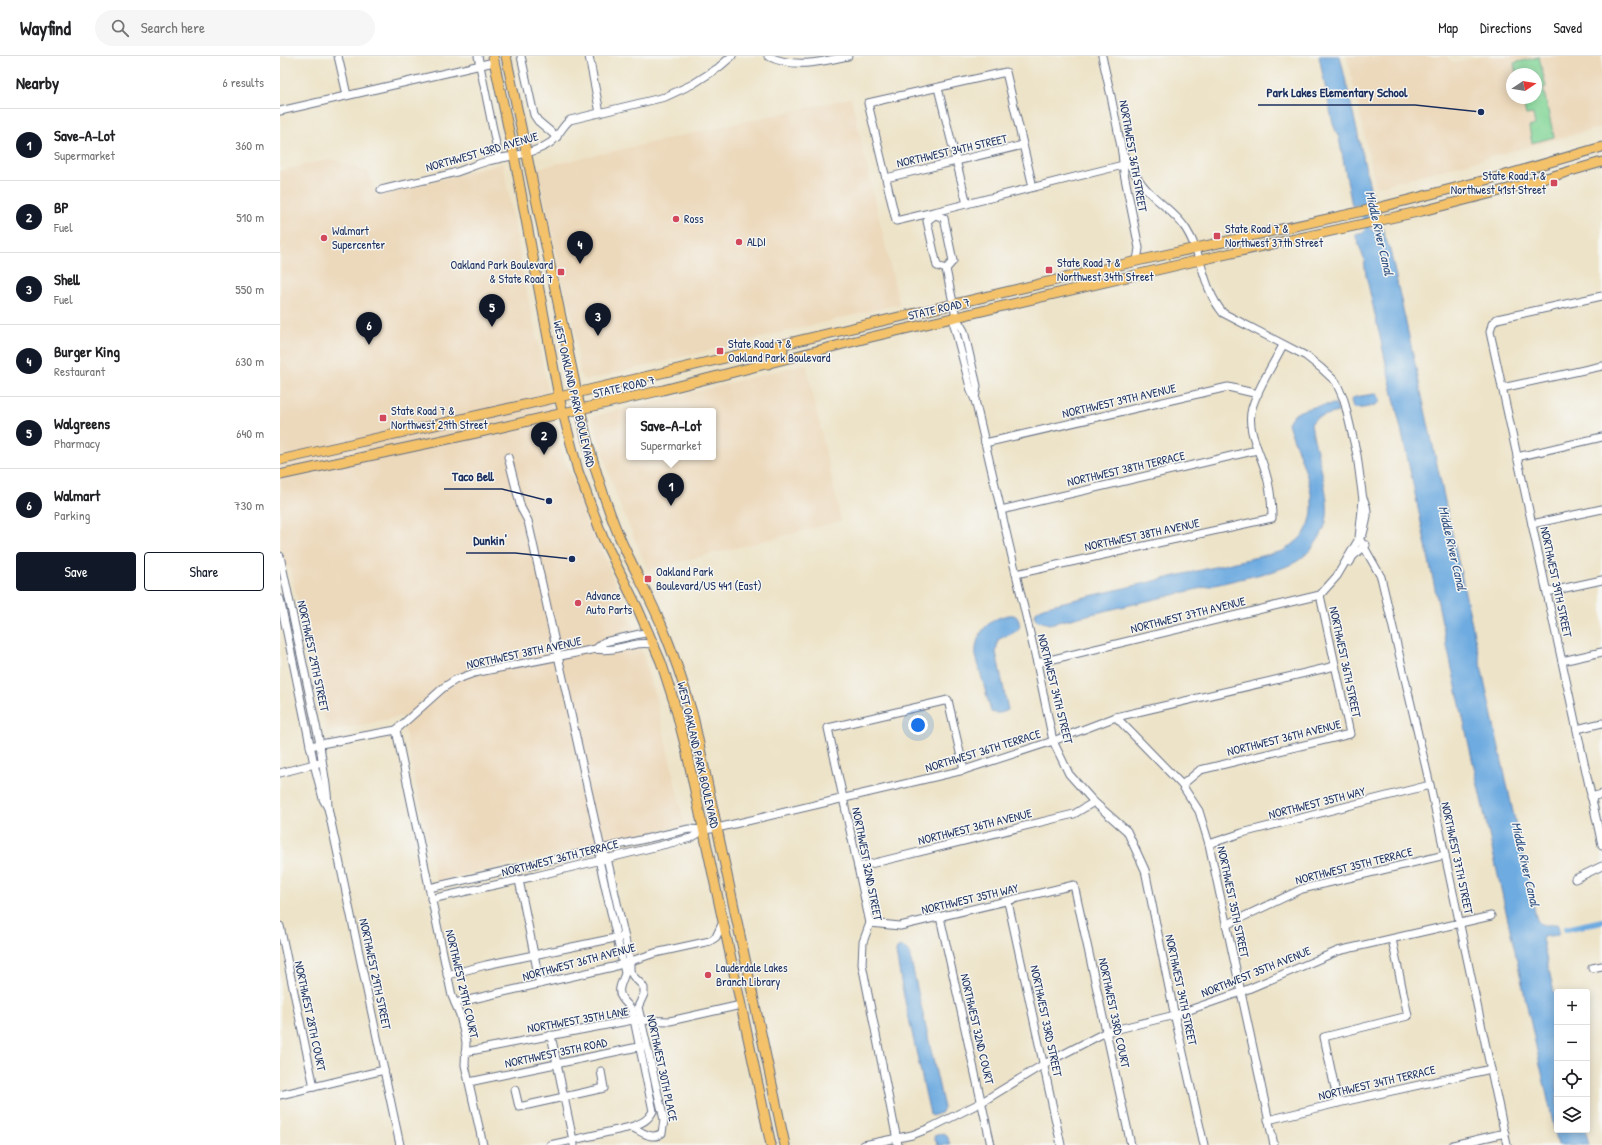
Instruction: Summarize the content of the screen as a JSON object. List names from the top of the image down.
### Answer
{
  "streets": {
    "main road": ["STATE ROAD 7", "WEST OAKLAND PARK BOULEVARD"],
    "street": [
      "NORTHWEST 34TH STREET",
      "NORTHWEST 43RD AVENUE",
      "NORTHWEST 36TH STREET",
      "NORTHWEST 39TH AVENUE",
      "NORTHWEST 38TH TERRACE",
      "NORTHWEST 38TH AVENUE",
      "NORTHWEST 39TH STREET",
      "NORTHWEST 37TH AVENUE",
      "NORTHWEST 29TH STREET",
      "NORTHWEST 36TH AVENUE",
      "NORTHWEST 36TH TERRACE",
      "NORTHWEST 35TH WAY",
      "NORTHWEST 37TH STREET",
      "NORTHWEST 32ND STREET",
      "NORTHWEST 35TH TERRACE",
      "NORTHWEST 35TH STREET",
      "NORTHWEST 35TH AVENUE",
      "NORTHWEST 29TH COURT",
      "NORTHWEST 33RD COURT",
      "NORTHWEST 28TH COURT",
      "NORTHWEST 35TH LANE",
      "NORTHWEST 33RD STREET",
      "NORTHWEST 32ND COURT",
      "NORTHWEST 35TH ROAD",
      "NORTHWEST 30TH PLACE",
      "NORTHWEST 34TH TERRACE"
    ]
  },
  "crossings": [
    ["NORTHWEST 34TH STREET", "NORTHWEST 36TH STREET"],
    ["NORTHWEST 34TH STREET", "STATE ROAD 7"],
    ["NORTHWEST 34TH STREET", "NORTHWEST 39TH AVENUE"],
    ["NORTHWEST 34TH STREET", "NORTHWEST 38TH TERRACE"],
    ["NORTHWEST 34TH STREET", "NORTHWEST 38TH AVENUE"],
    ["NORTHWEST 34TH STREET", "NORTHWEST 37TH AVENUE"],
    ["NORTHWEST 34TH STREET", "NORTHWEST 36TH AVENUE"],
    ["NORTHWEST 34TH STREET", "NORTHWEST 36TH TERRACE"],
    ["NORTHWEST 34TH STREET", "NORTHWEST 35TH AVENUE"],
    ["NORTHWEST 43RD AVENUE", "WEST OAKLAND PARK BOULEVARD"],
    ["NORTHWEST 36TH STREET", "STATE ROAD 7"],
    ["NORTHWEST 36TH STREET", "NORTHWEST 37TH AVENUE"],
    ["NORTHWEST 36TH STREET", "NORTHWEST 36TH AVENUE"],
    ["NORTHWEST 36TH STREET", "NORTHWEST 36TH TERRACE"],
    ["STATE ROAD 7", "WEST OAKLAND PARK BOULEVARD"],
    ["WEST OAKLAND PARK BOULEVARD", "NORTHWEST 38TH AVENUE"],
    ["WEST OAKLAND PARK BOULEVARD", "NORTHWEST 36TH AVENUE"],
    ["WEST OAKLAND PARK BOULEVARD", "NORTHWEST 36TH TERRACE"],
    ["WEST OAKLAND PARK BOULEVARD", "NORTHWEST 35TH LANE"],
    ["NORTHWEST 38TH TERRACE", "NORTHWEST 38TH AVENUE"],
    ["NORTHWEST 36TH AVENUE", "NORTHWEST 32ND STREET"],
    ["NORTHWEST 36TH AVENUE", "NORTHWEST 35TH STREET"],
    ["NORTHWEST 36TH AVENUE", "NORTHWEST 29TH COURT"],
    ["NORTHWEST 36TH AVENUE", "NORTHWEST 30TH PLACE"],
    ["NORTHWEST 36TH TERRACE", "NORTHWEST 32ND STREET"],
    ["NORTHWEST 36TH TERRACE", "NORTHWEST 35TH STREET"],
    ["NORTHWEST 36TH TERRACE", "NORTHWEST 29TH COURT"],
    ["NORTHWEST 36TH TERRACE", "NORTHWEST 30TH PLACE"],
    ["NORTHWEST 35TH WAY", "NORTHWEST 37TH STREET"],
    ["NORTHWEST 35TH WAY", "NORTHWEST 32ND STREET"],
    ["NORTHWEST 35TH WAY", "NORTHWEST 35TH STREET"],
    ["NORTHWEST 35TH WAY", "NORTHWEST 33RD COURT"],
    ["NORTHWEST 35TH WAY", "NORTHWEST 33RD STREET"],
    ["NORTHWEST 35TH WAY", "NORTHWEST 32ND COURT"],
    ["NORTHWEST 37TH STREET", "NORTHWEST 35TH TERRACE"],
    ["NORTHWEST 37TH STREET", "NORTHWEST 35TH AVENUE"],
    ["NORTHWEST 37TH STREET", "NORTHWEST 34TH TERRACE"],
    ["NORTHWEST 32ND STREET", "NORTHWEST 35TH AVENUE"],
    ["NORTHWEST 35TH TERRACE", "NORTHWEST 35TH STREET"],
    ["NORTHWEST 35TH STREET", "NORTHWEST 35TH AVENUE"],
    ["NORTHWEST 35TH STREET", "NORTHWEST 34TH TERRACE"],
    ["NORTHWEST 35TH AVENUE", "NORTHWEST 33RD COURT"],
    ["NORTHWEST 35TH AVENUE", "NORTHWEST 33RD STREET"],
    ["NORTHWEST 35TH AVENUE", "NORTHWEST 32ND COURT"],
    ["NORTHWEST 29TH COURT", "NORTHWEST 35TH LANE"],
    ["NORTHWEST 29TH COURT", "NORTHWEST 35TH ROAD"],
    ["NORTHWEST 35TH LANE", "NORTHWEST 30TH PLACE"],
    ["NORTHWEST 35TH ROAD", "NORTHWEST 30TH PLACE"]
  ],
  "water": ["Middle River Canal"],
  "places": {
    "other": [
      "Park Lakes Elementary School",
      "Ross",
      "Walmart Supercenter",
      "ALDI",
      "Taco Bell",
      "Dunkin'",
      "Advance Auto Parts",
      "Lauderdale Lakes Branch Library"
    ],
    "transit": [
      "State Road 7 & Northwest 41st Street",
      "State Road 7 & Northwest 37th Street",
      "State Road 7 & Northwest 34th Street",
      "Oakland Park Boulevard & State Road 7",
      "State Road 7 & Oakland Park Boulevard",
      "State Road 7 & Northwest 29th Street",
      "Oakland Park Boulevard/US 441 (East)"
    ]
  },
  "north": "right",
  "page": {
    "header": "Wayfind",
    "search": "Search here",
    "nav": ["Map", "Directions", "Saved"],
    "heading": ["Nearby", "6 results"],
    "list": [
      {
        "mark": "1",
        "name": "Save-A-Lot",
        "note": "Supermarket",
        "value": "360 m"
      },
      {
        "mark": "2",
        "name": "BP",
        "note": "Fuel",
        "value": "510 m"
      },
      {
        "mark": "3",
        "name": "Shell",
        "note": "Fuel",
        "value": "550 m"
      },
      {
        "mark": "4",
        "name": "Burger King",
        "note": "Restaurant",
        "value": "630 m"
      },
      {
        "mark": "5",
        "name": "Walgreens",
        "note": "Pharmacy",
        "value": "640 m"
      },
      {
        "mark": "6",
        "name": "Walmart",
        "note": "Parking",
        "value": "730 m"
      }
    ],
    "pins": [
      "4",
      "5",
      "3",
      "6",
      "2",
      "1"
    ],
    "popup": ["Save-A-Lot", "Supermarket"],
    "buttons": ["Save", "Share"],
    "map_buttons": ["+", "−"]
  }
}
